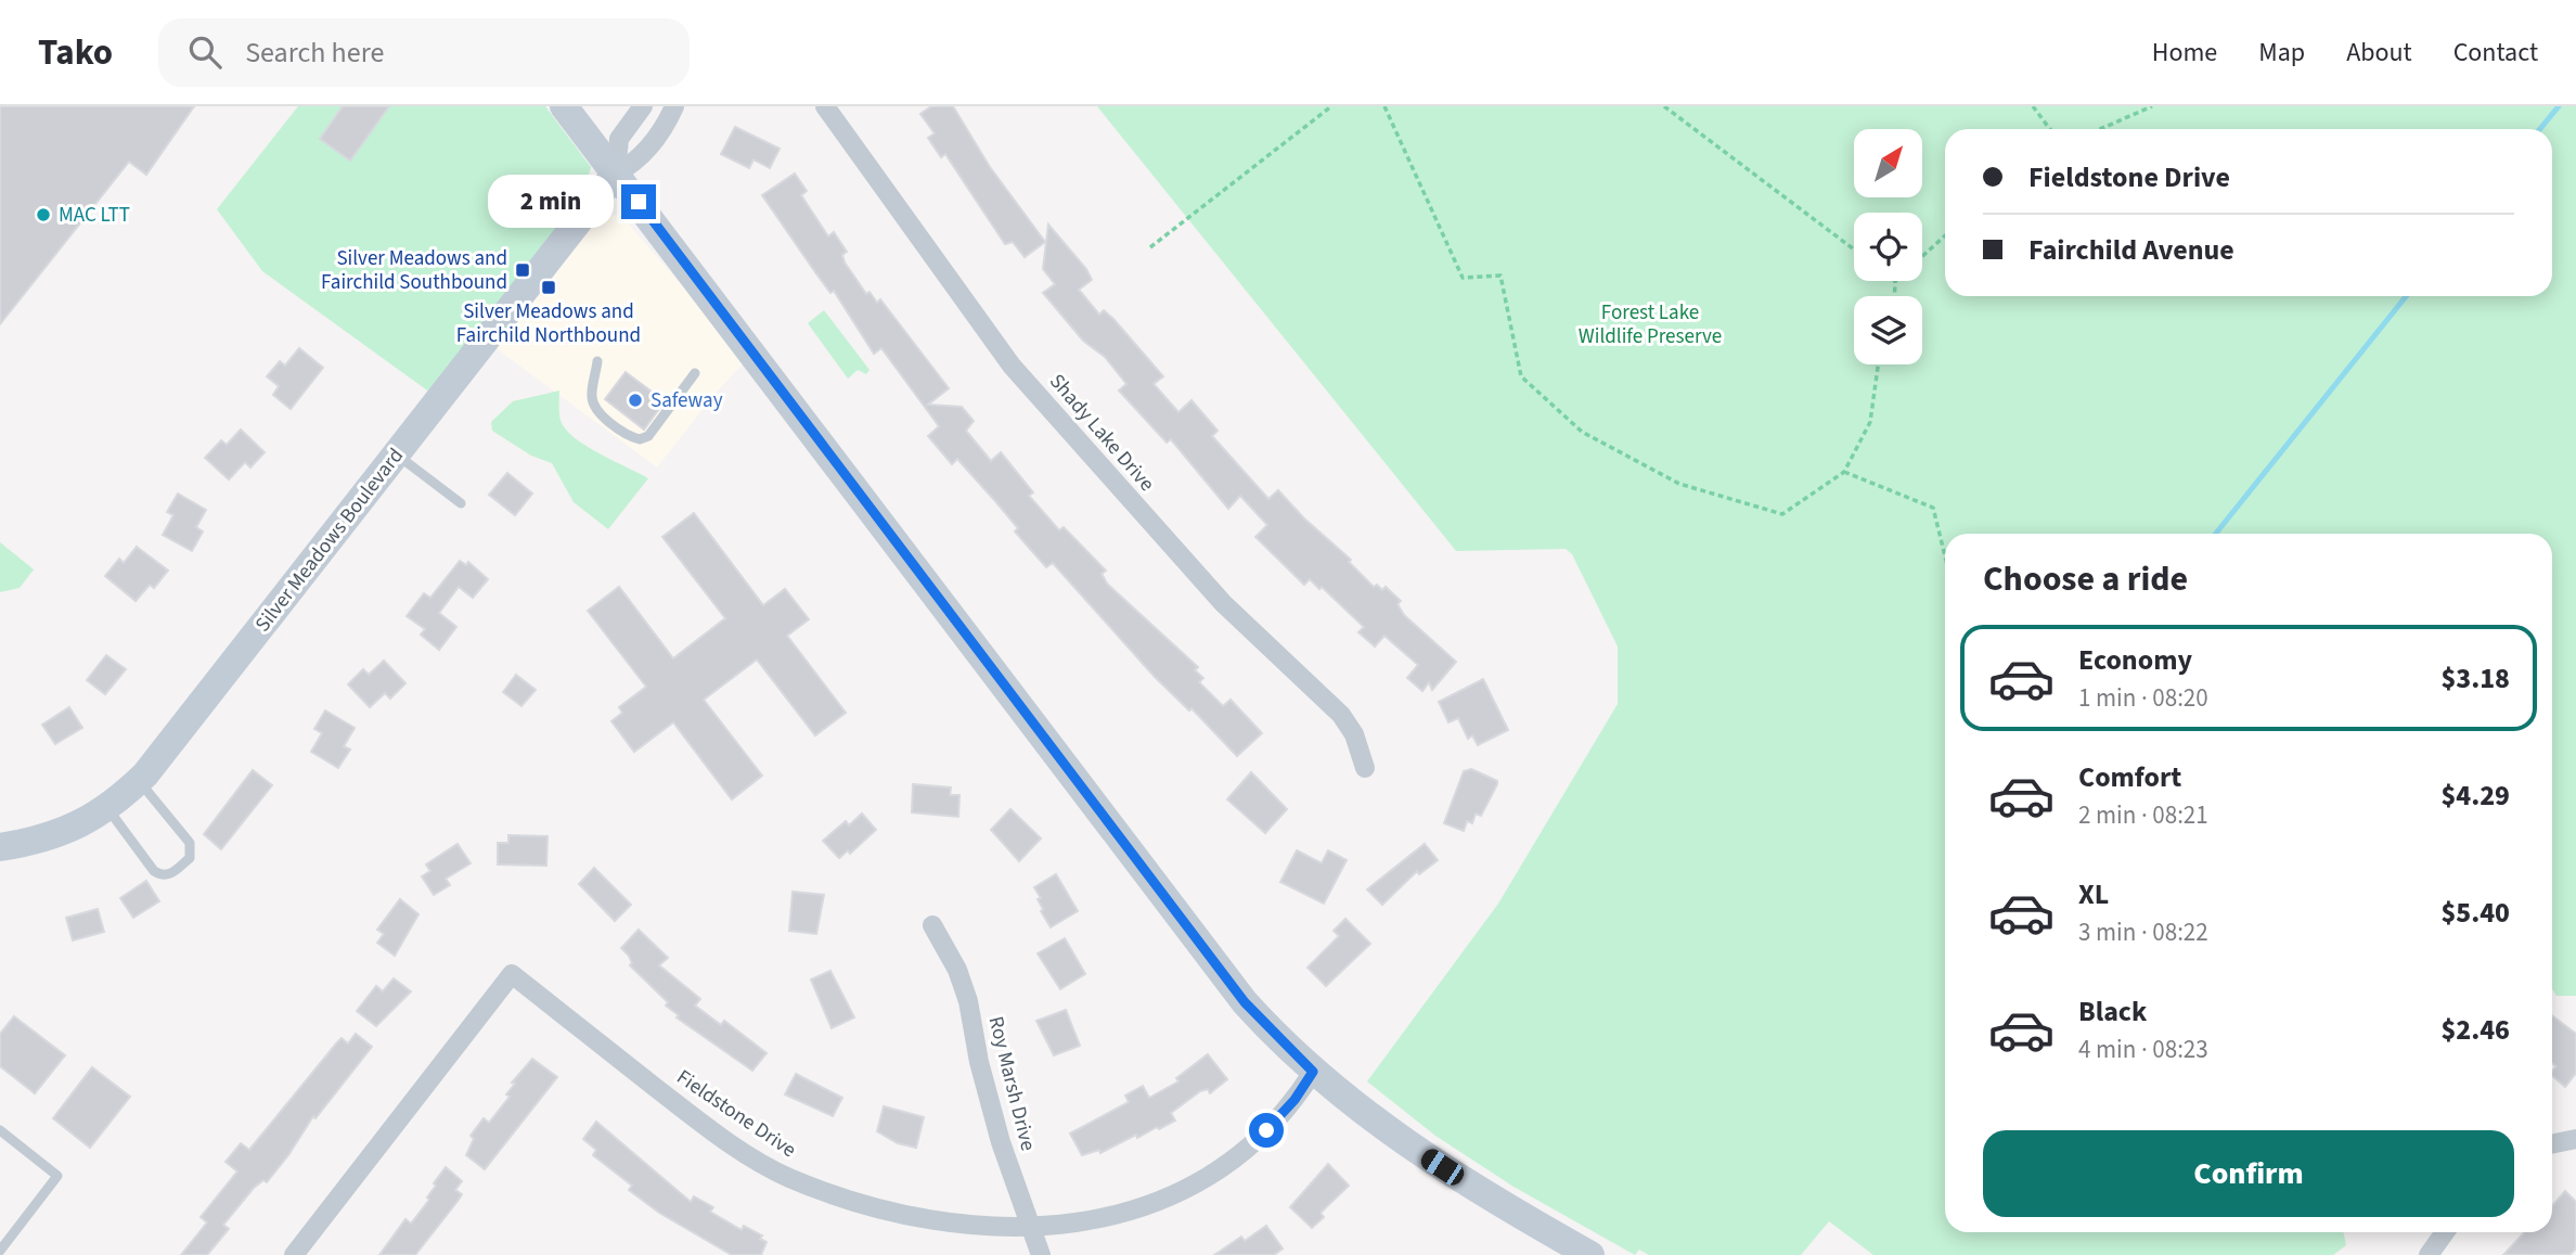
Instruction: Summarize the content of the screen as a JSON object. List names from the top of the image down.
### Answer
{
  "streets": {
    "main road": ["Silver Meadows Boulevard"],
    "street": ["Shady Lake Drive", "Roy Marsh Drive", "Fieldstone Drive"]
  },
  "crossings": [
    ["Roy Marsh Drive", "Fieldstone Drive"]
  ],
  "parks": ["Forest Lake Wildlife Preserve"],
  "places": {
    "other": ["MAC LTT", "Safeway"],
    "transit": ["Silver Meadows and Fairchild Southbound", "Silver Meadows and Fairchild Northbound"]
  },
  "north": "top right",
  "page": {
    "header": "Tako",
    "search": "Search here",
    "nav": [
      "Home",
      "Map",
      "About",
      "Contact"
    ],
    "banner": ["Fieldstone Drive", "Fairchild Avenue"],
    "bubble": "2 min",
    "heading": "Choose a ride",
    "list": [
      {
        "name": "Economy",
        "note": "1 min · 08:20",
        "value": "$3.18"
      },
      {
        "name": "Comfort",
        "note": "2 min · 08:21",
        "value": "$4.29"
      },
      {
        "name": "XL",
        "note": "3 min · 08:22",
        "value": "$5.40"
      },
      {
        "name": "Black",
        "note": "4 min · 08:23",
        "value": "$2.46"
      }
    ],
    "buttons": "Confirm"
  }
}
